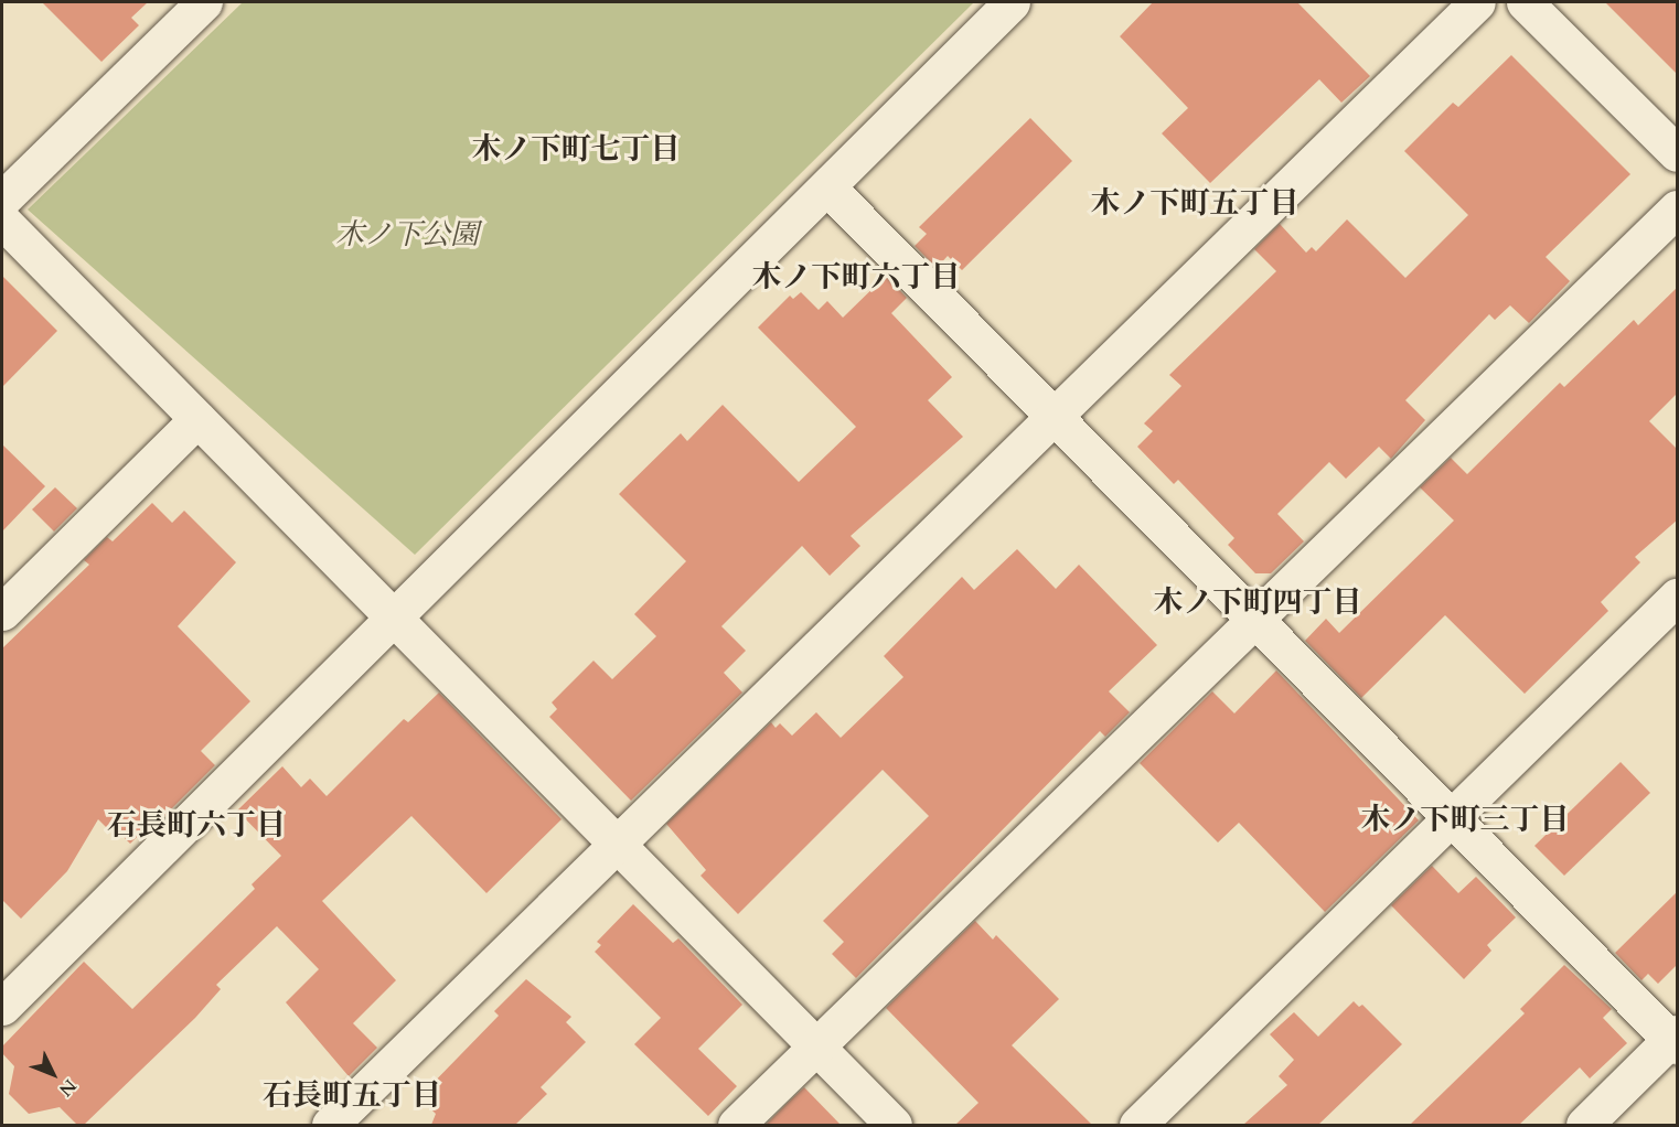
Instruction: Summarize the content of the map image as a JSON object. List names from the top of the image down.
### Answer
{
  "districts": [
    "木ノ下町七丁目",
    "木ノ下町五丁目",
    "木ノ下町六丁目",
    "木ノ下町四丁目",
    "木ノ下町三丁目",
    "石長町六丁目",
    "石長町五丁目"
  ],
  "parks": ["木ノ下公園"],
  "north": "bottom right"
}
